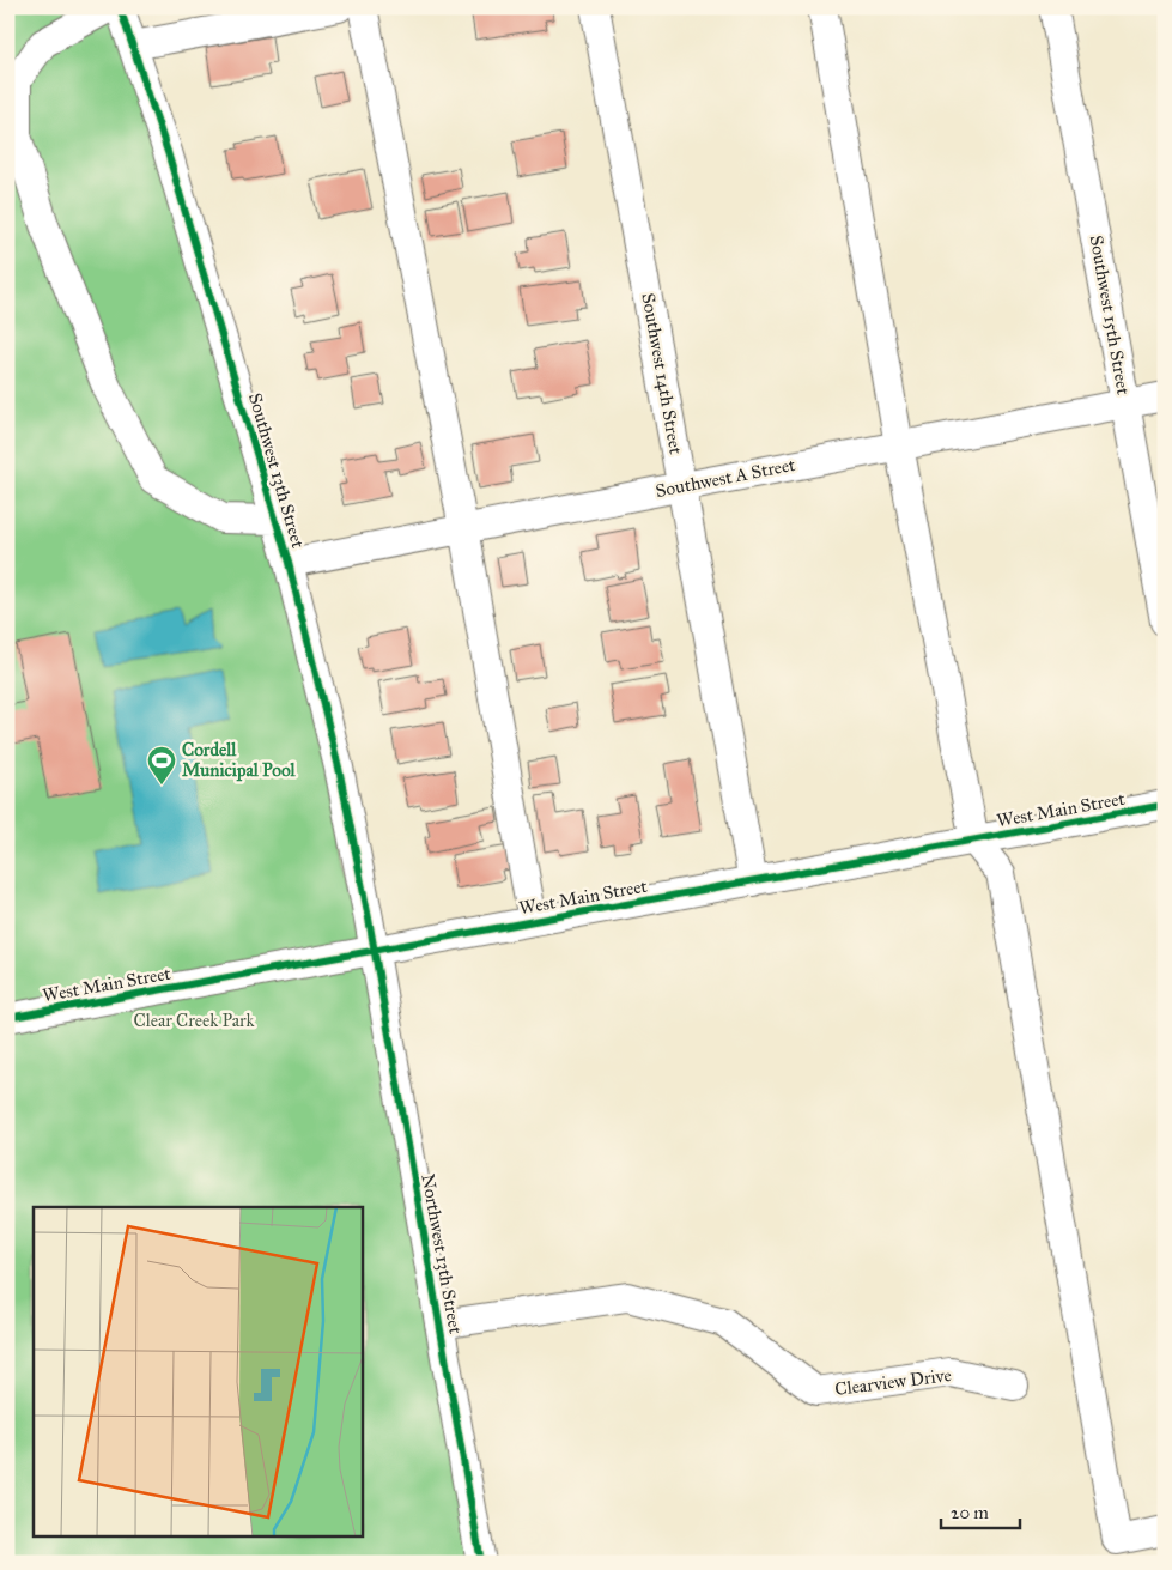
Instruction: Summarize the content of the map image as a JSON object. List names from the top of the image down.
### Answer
{
  "streets": {
    "street": [
      "Southwest 15th Street",
      "Southwest 14th Street",
      "Southwest 13th Street",
      "Southwest A Street",
      "West Main Street",
      "Northwest 13th Street",
      "Clearview Drive"
    ]
  },
  "crossings": [
    ["Southwest 15th Street", "Southwest A Street"],
    ["Southwest 14th Street", "Southwest A Street"],
    ["Southwest 14th Street", "West Main Street"],
    ["Southwest 13th Street", "Southwest A Street"],
    ["Southwest 13th Street", "West Main Street"],
    ["Southwest 13th Street", "Northwest 13th Street"],
    ["West Main Street", "Northwest 13th Street"],
    ["Northwest 13th Street", "Clearview Drive"]
  ],
  "parks": ["Clear Creek Park"],
  "places": {
    "sports": ["Cordell Municipal Pool"]
  },
  "scale_bar": "20 m"
}
